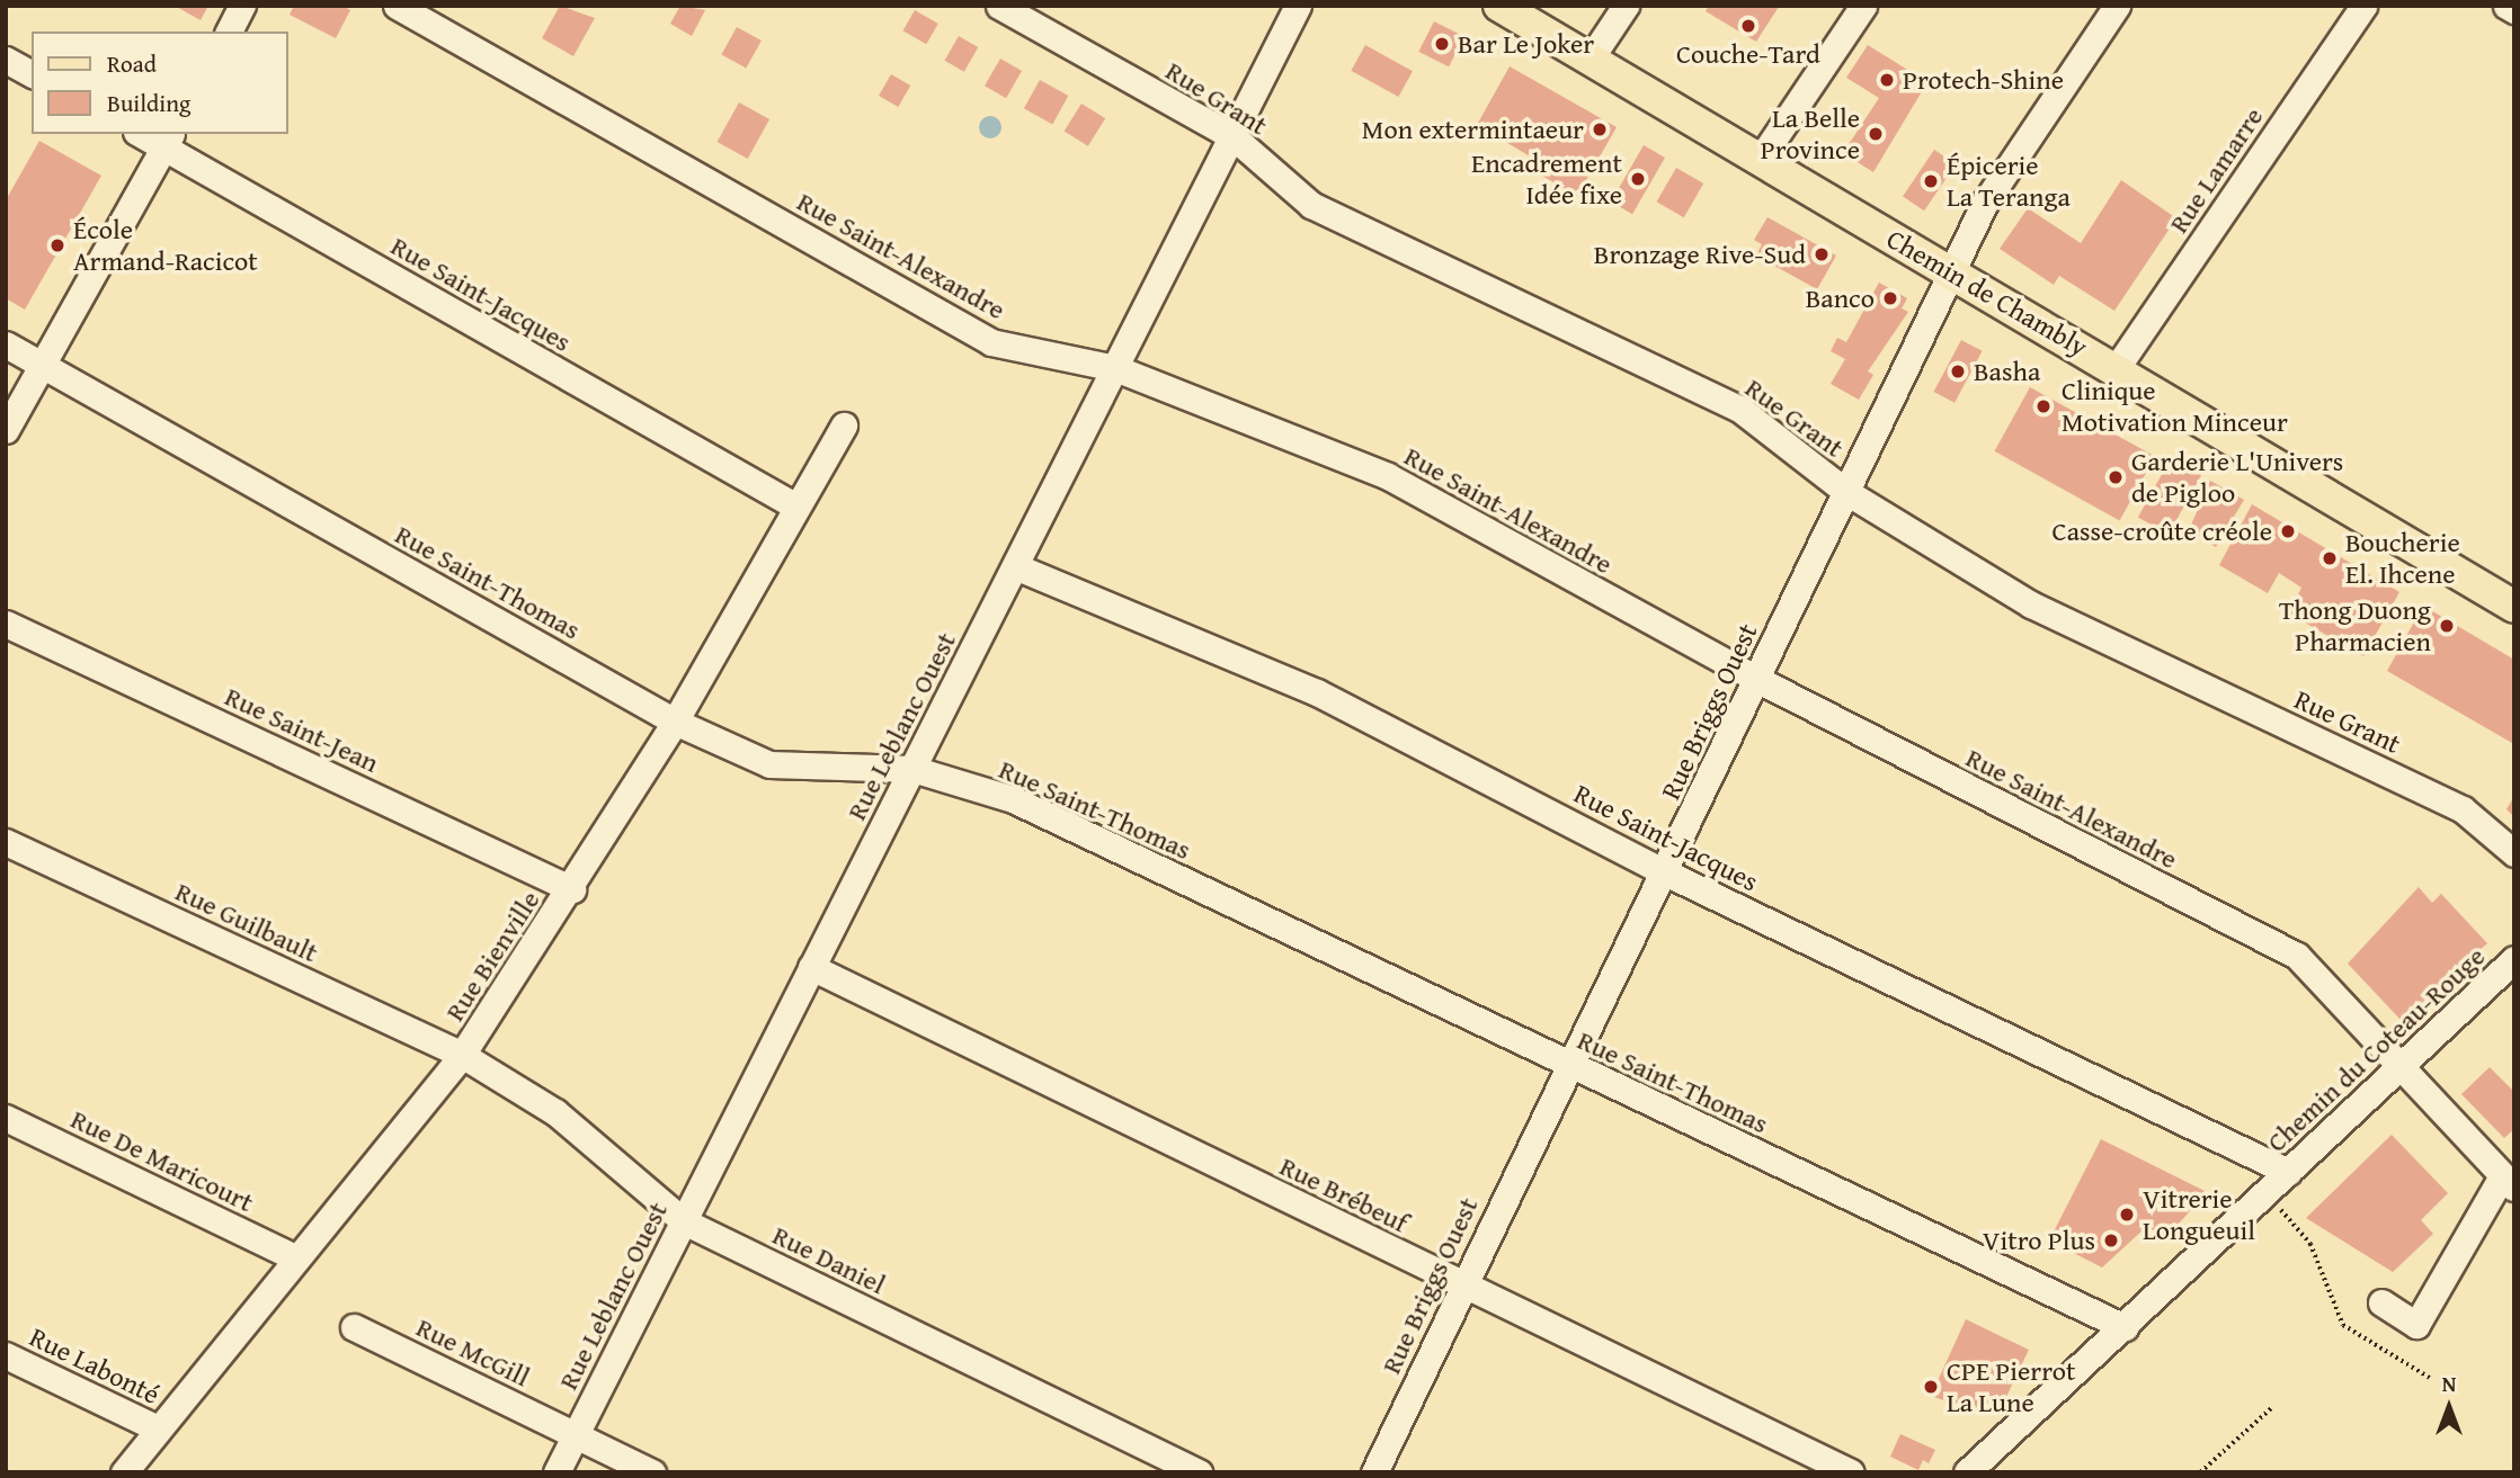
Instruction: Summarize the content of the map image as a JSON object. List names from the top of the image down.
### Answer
{
  "streets": {
    "main road": ["Chemin de Chambly"],
    "street": [
      "Rue Grant",
      "Rue Lamarre",
      "Rue Saint-Alexandre",
      "Rue Saint-Jacques",
      "Rue Saint-Thomas",
      "Rue Briggs Ouest",
      "Rue Leblanc Ouest",
      "Rue Saint-Jean",
      "Rue Guilbault",
      "Rue Bienville",
      "Chemin du Coteau-Rouge",
      "Rue De Maricourt",
      "Rue Brébeuf",
      "Rue Daniel",
      "Rue McGill",
      "Rue Labonté"
    ]
  },
  "crossings": [
    ["Rue Grant", "Rue Briggs Ouest"],
    ["Rue Grant", "Rue Leblanc Ouest"],
    ["Rue Lamarre", "Chemin de Chambly"],
    ["Rue Saint-Alexandre", "Rue Briggs Ouest"],
    ["Rue Saint-Alexandre", "Rue Leblanc Ouest"],
    ["Rue Saint-Alexandre", "Chemin du Coteau-Rouge"],
    ["Chemin de Chambly", "Rue Briggs Ouest"],
    ["Rue Saint-Jacques", "Rue Briggs Ouest"],
    ["Rue Saint-Jacques", "Rue Leblanc Ouest"],
    ["Rue Saint-Jacques", "Rue Bienville"],
    ["Rue Saint-Jacques", "Chemin du Coteau-Rouge"],
    ["Rue Saint-Thomas", "Rue Briggs Ouest"],
    ["Rue Saint-Thomas", "Rue Leblanc Ouest"],
    ["Rue Saint-Thomas", "Rue Bienville"],
    ["Rue Saint-Thomas", "Chemin du Coteau-Rouge"],
    ["Rue Briggs Ouest", "Rue Brébeuf"],
    ["Rue Leblanc Ouest", "Rue Brébeuf"],
    ["Rue Leblanc Ouest", "Rue Daniel"],
    ["Rue Leblanc Ouest", "Rue McGill"],
    ["Rue Saint-Jean", "Rue Bienville"],
    ["Rue Guilbault", "Rue Bienville"],
    ["Rue Guilbault", "Rue Daniel"],
    ["Rue Bienville", "Rue De Maricourt"],
    ["Rue Bienville", "Rue Daniel"],
    ["Rue Bienville", "Rue Labonté"]
  ],
  "places": [
    "Couche-Tard",
    "Bar Le Joker",
    "Protech-Shine",
    "Mon extermintaeur",
    "La Belle Province",
    "Encadrement Idée fixe",
    "Épicerie La Teranga",
    "École Armand-Racicot",
    "Bronzage Rive-Sud",
    "Banco",
    "Basha",
    "Clinique Motivation Minceur",
    "Garderie L'Univers de Pigloo",
    "Casse-croûte créole",
    "Boucherie El. Ihcene",
    "Thong Duong Pharmacien",
    "Vitrerie Longueuil",
    "Vitro Plus",
    "CPE Pierrot La Lune"
  ],
  "legend": ["Road", "Building"],
  "north": "top"
}
